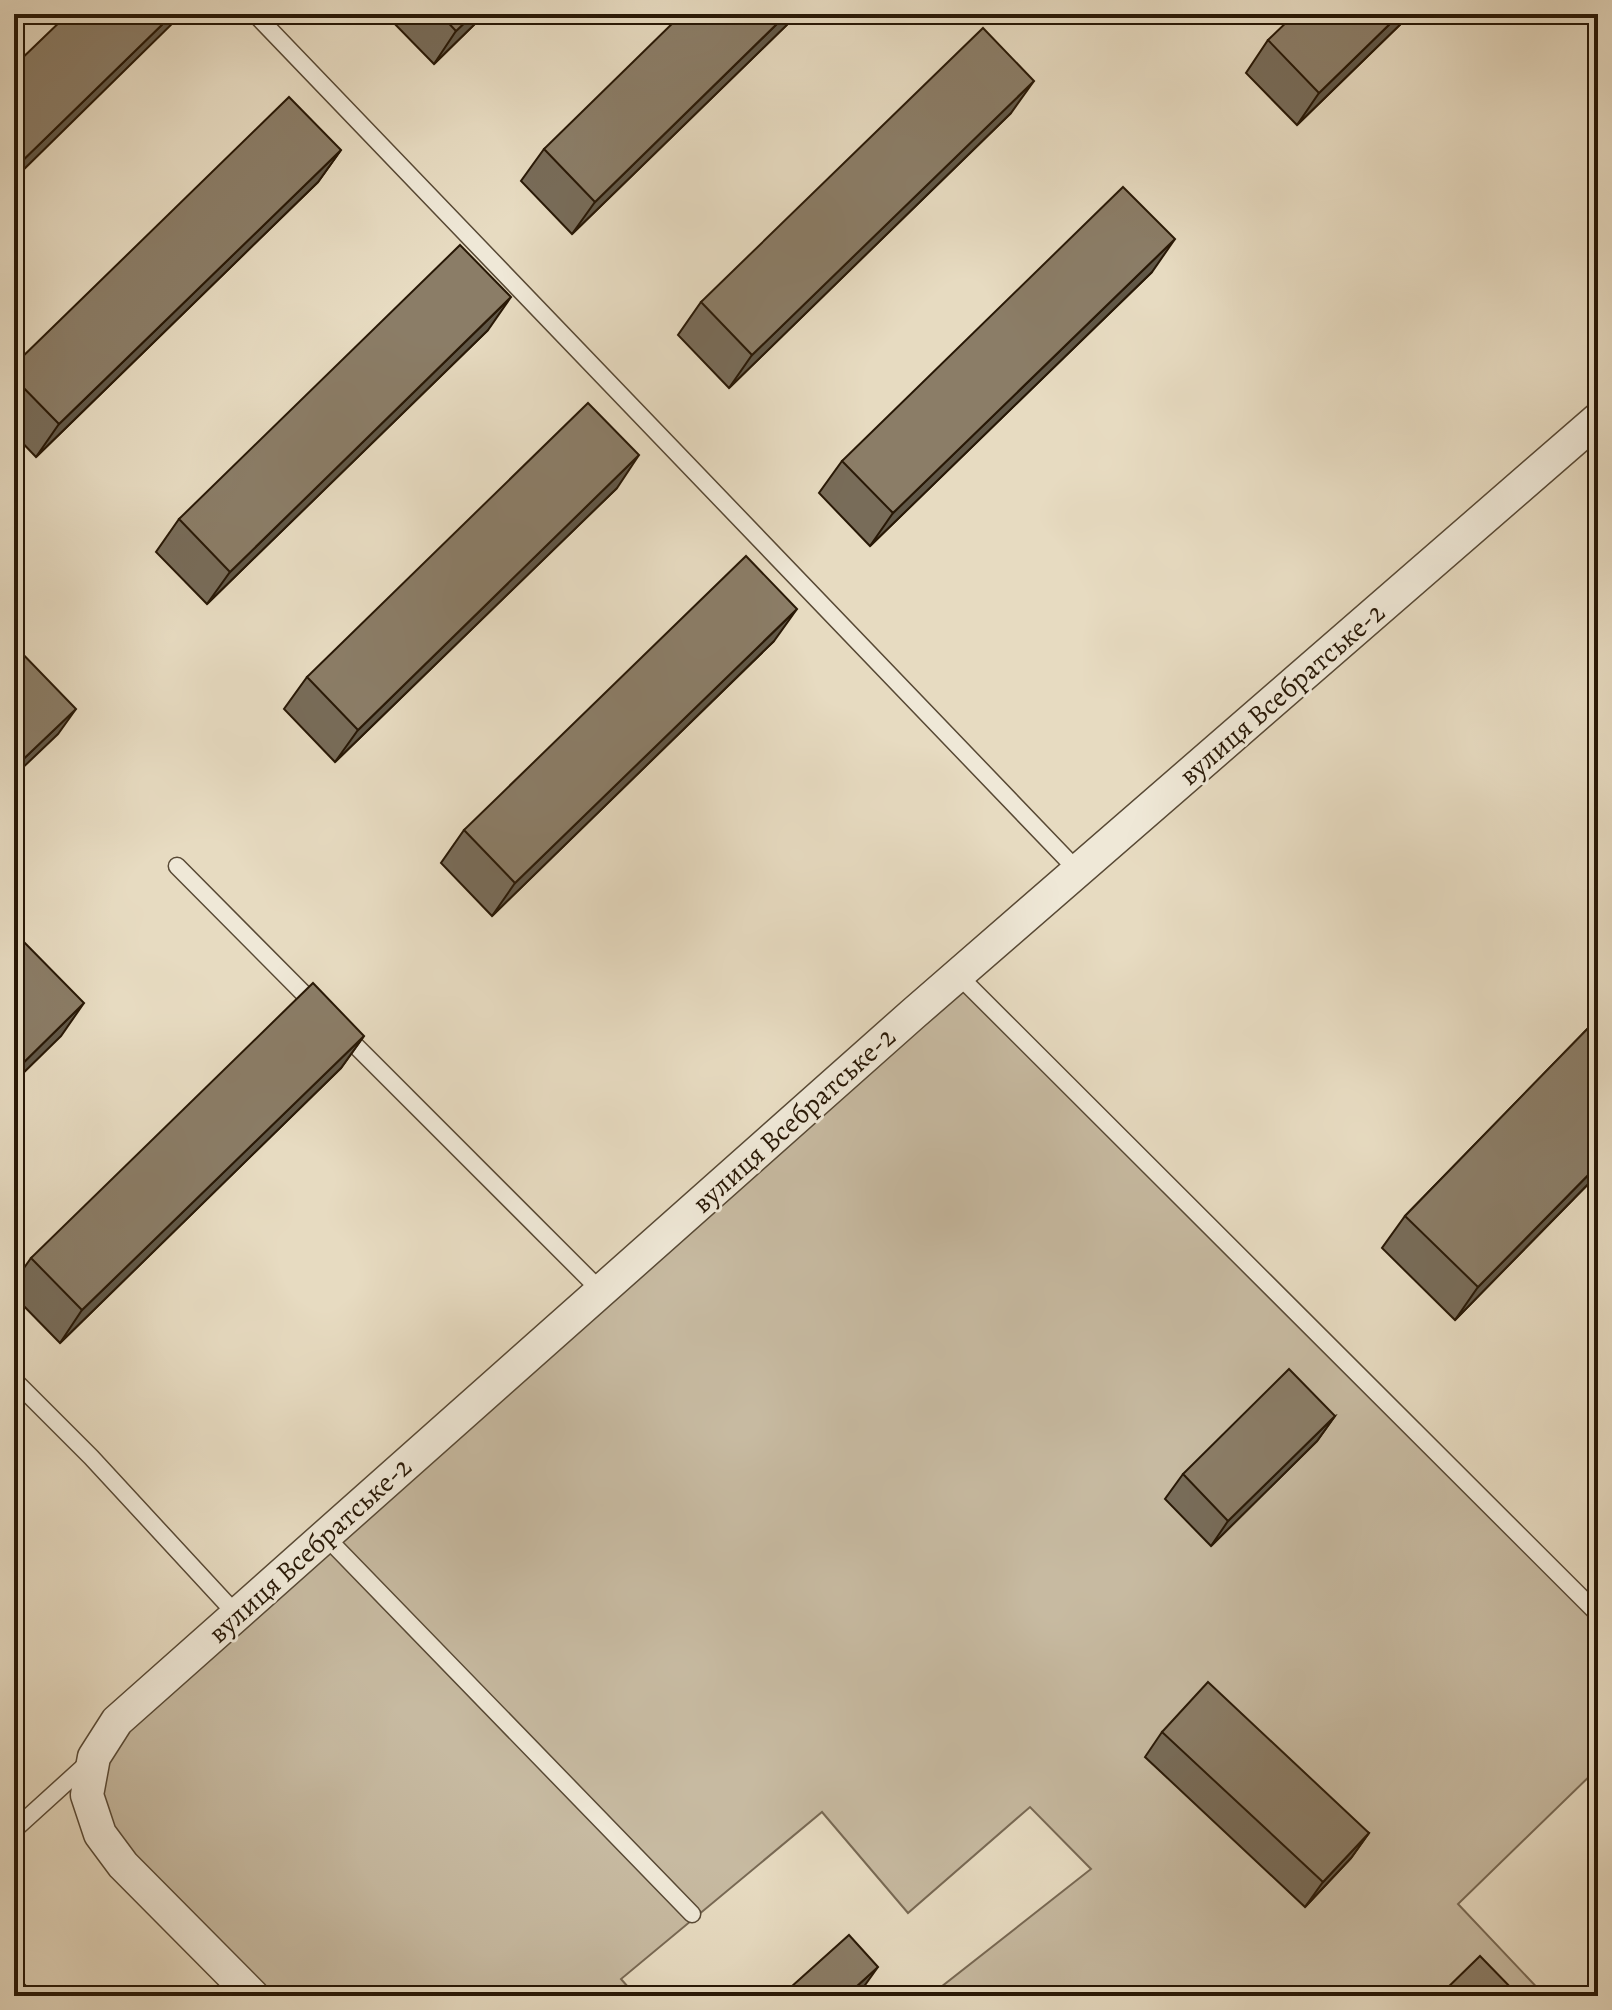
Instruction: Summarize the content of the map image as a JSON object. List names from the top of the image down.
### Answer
{
  "streets": {
    "street": ["вулиця Всебратське-2"]
  }
}
